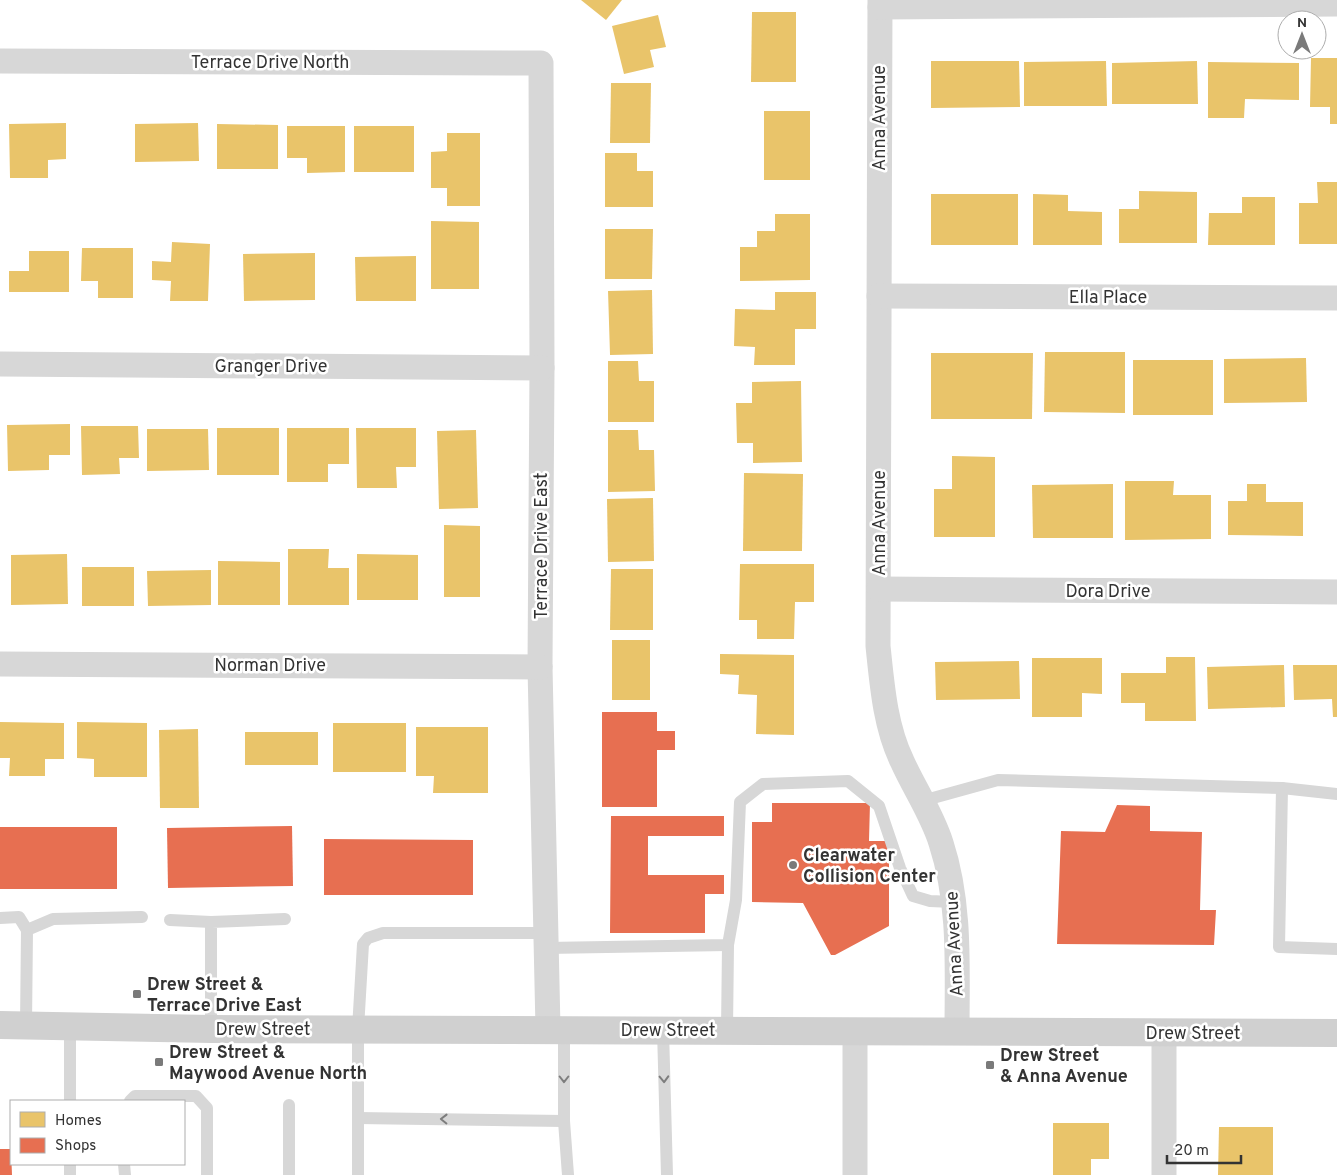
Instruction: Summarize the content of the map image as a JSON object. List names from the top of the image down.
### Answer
{
  "streets": {
    "main road": ["Drew Street"],
    "street": [
      "Terrace Drive North",
      "Anna Avenue",
      "Ella Place",
      "Granger Drive",
      "Terrace Drive East",
      "Dora Drive",
      "Norman Drive"
    ]
  },
  "crossings": [
    ["Terrace Drive North", "Terrace Drive East"],
    ["Anna Avenue", "Ella Place"],
    ["Anna Avenue", "Dora Drive"],
    ["Anna Avenue", "Drew Street"],
    ["Granger Drive", "Terrace Drive East"],
    ["Terrace Drive East", "Norman Drive"],
    ["Terrace Drive East", "Drew Street"]
  ],
  "places": {
    "other": ["Clearwater Collision Center"],
    "transit": ["Drew Street & Terrace Drive East", "Drew Street & Maywood Avenue North", "Drew Street & Anna Avenue"]
  },
  "legend": ["Homes", "Shops"],
  "scale_bar": "20 m",
  "north": "top"
}
